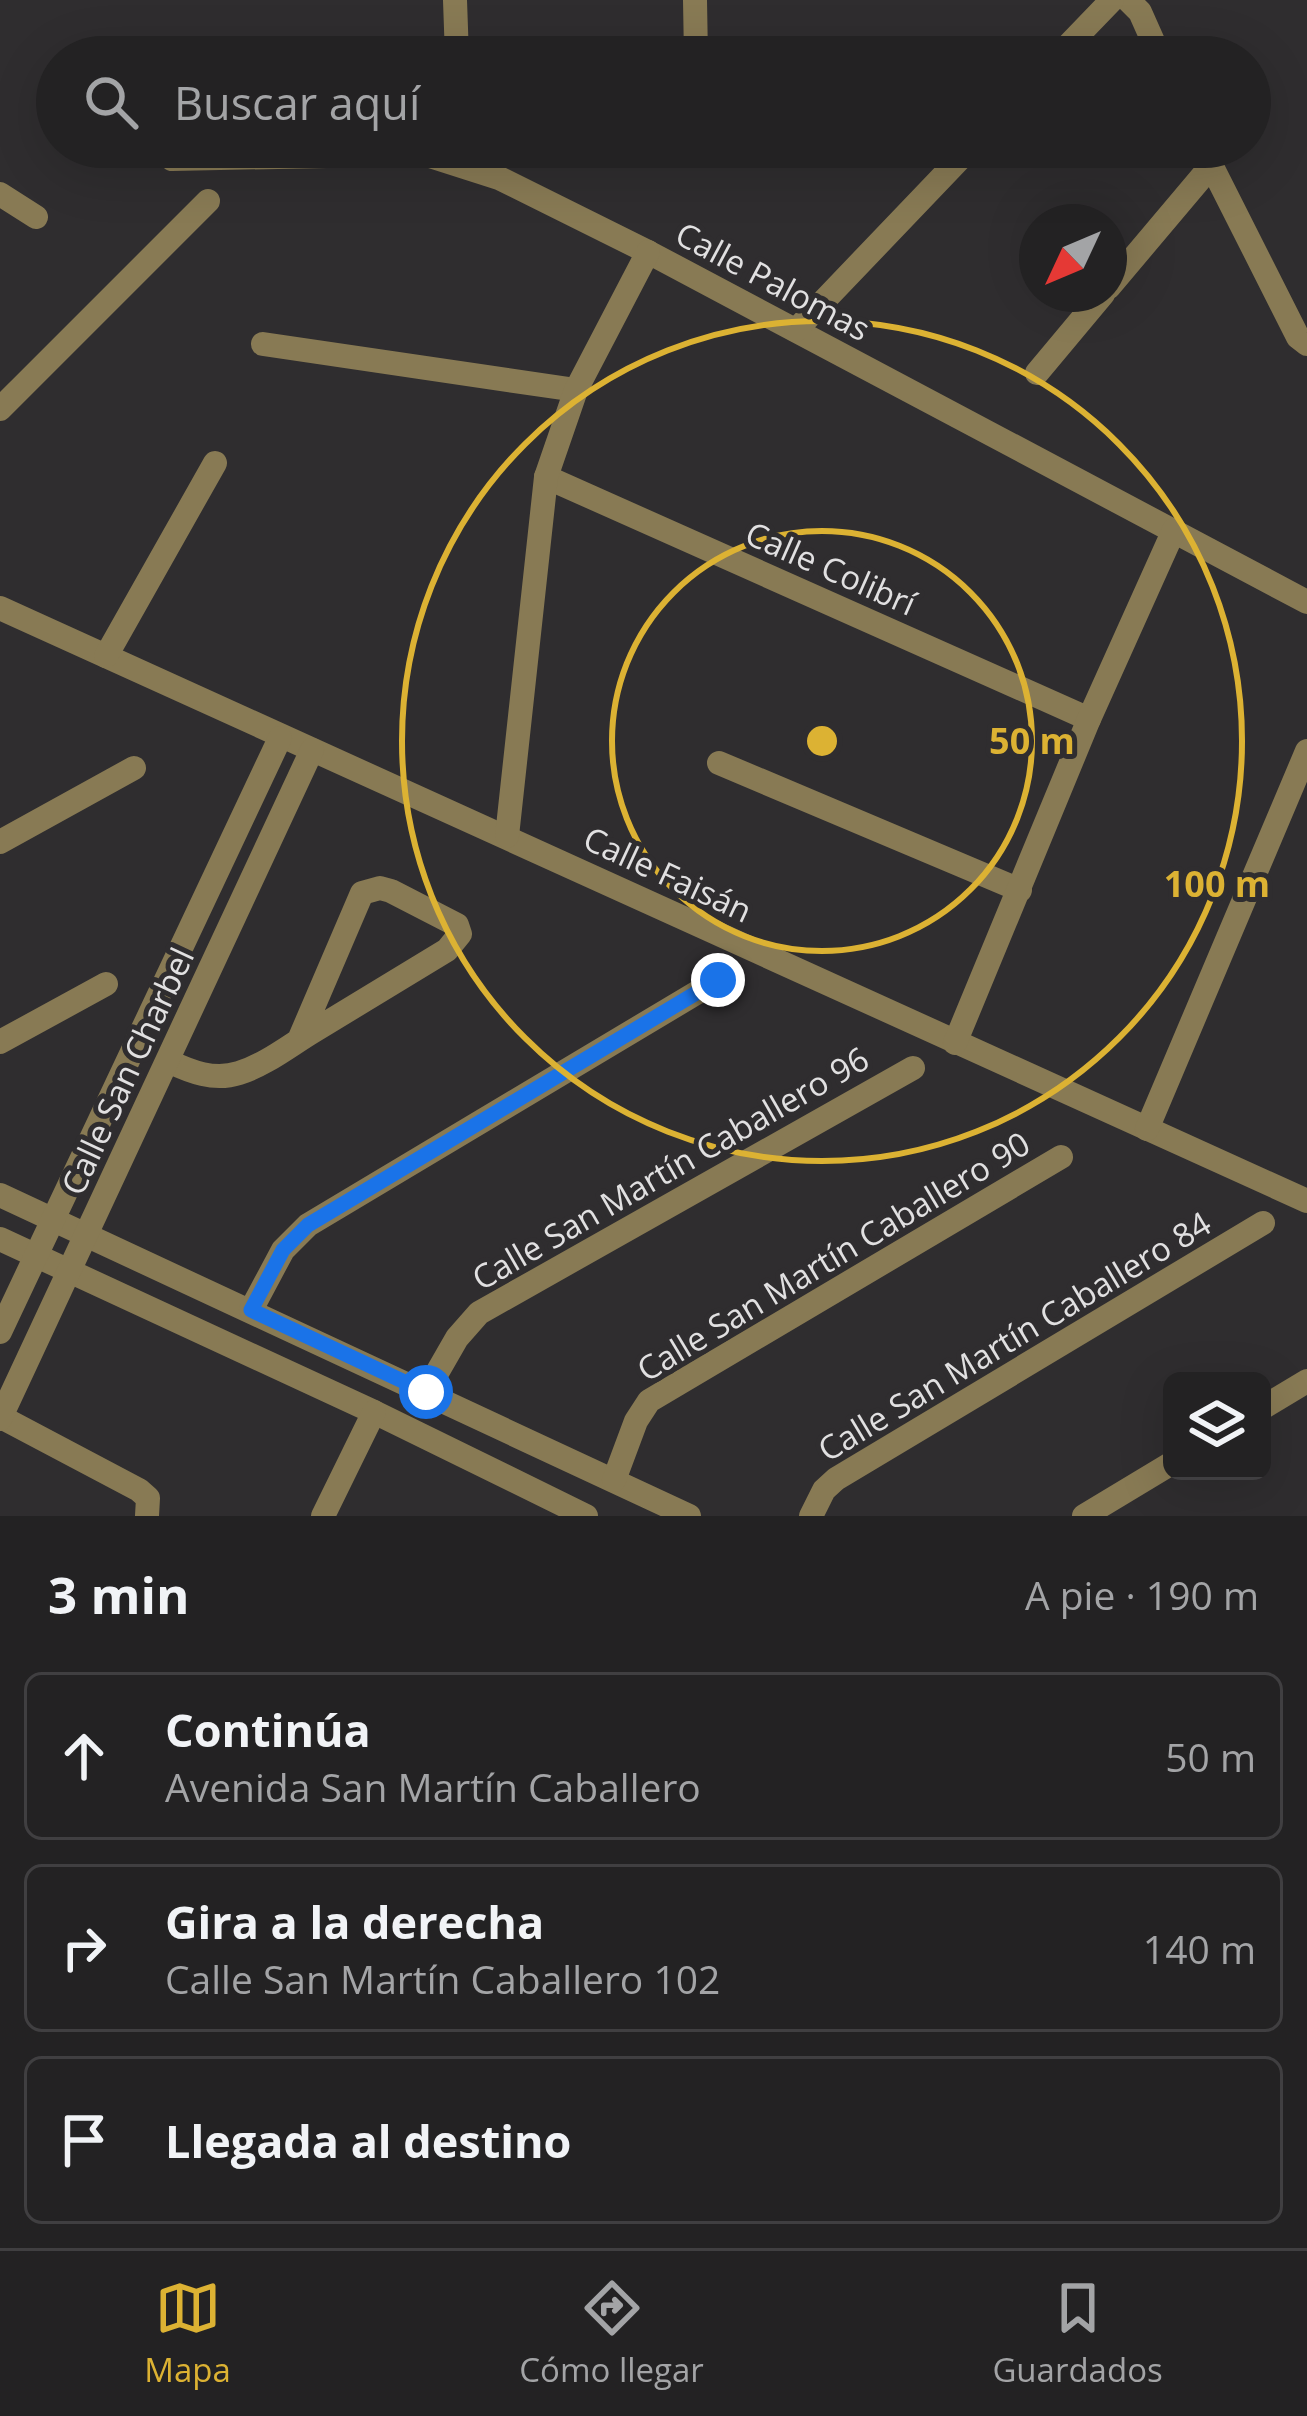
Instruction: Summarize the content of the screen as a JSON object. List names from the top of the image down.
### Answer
{
  "streets": {
    "street": [
      "Calle Palomas",
      "Calle Colibrí",
      "Calle Faisán",
      "Calle San Charbel",
      "Calle San Martín Caballero 96",
      "Calle San Martín Caballero 90",
      "Calle San Martín Caballero 84"
    ]
  },
  "crossings": [
    ["Calle Faisán", "Calle San Charbel"]
  ],
  "north": "bottom left",
  "page": {
    "search": "Buscar aquí",
    "heading": ["3 min", "A pie · 190 m"],
    "list": [
      ["Continúa", "Avenida San Martín Caballero", "50 m"],
      ["Gira a la derecha", "Calle San Martín Caballero 102", "140 m"],
      "Llegada al destino"
    ],
    "nav": ["Mapa", "Cómo llegar", "Guardados"]
  },
  "rings": ["50 m", "100 m"]
}
